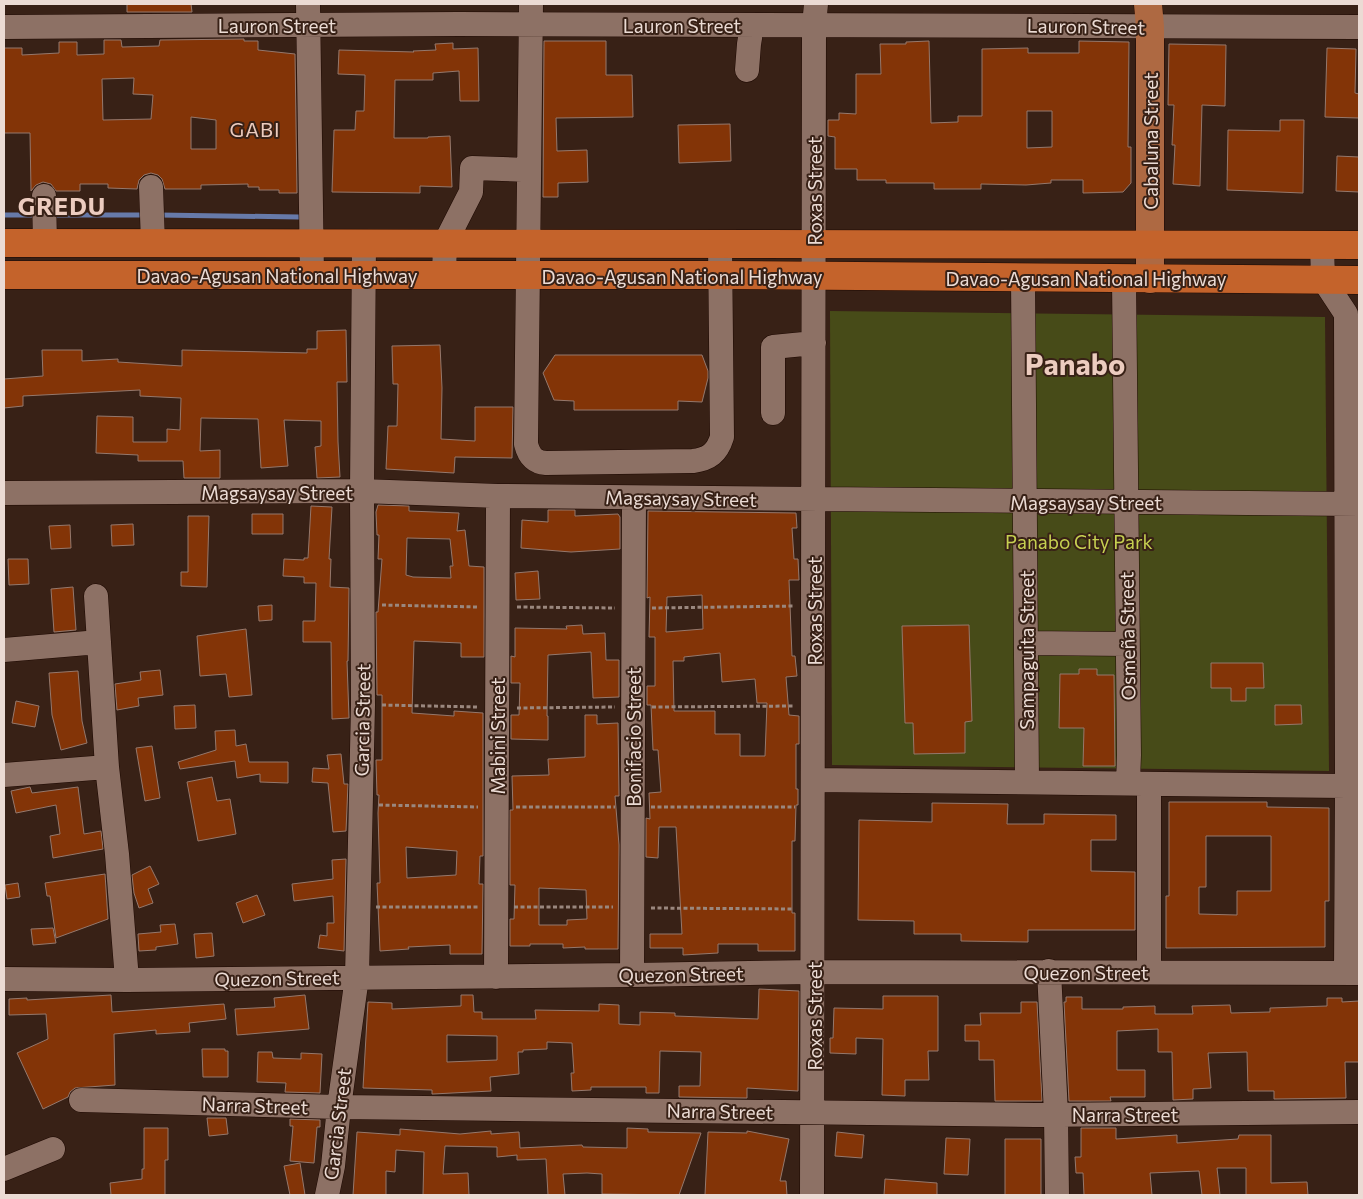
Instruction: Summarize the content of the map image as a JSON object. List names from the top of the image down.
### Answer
{
  "streets": {
    "highway": ["Davao-Agusan National Highway"],
    "main road": ["Cabaluna Street"],
    "street": [
      "Lauron Street",
      "Roxas Street",
      "Magsaysay Street",
      "Osmeña Street",
      "Sampaguita Street",
      "Garcia Street",
      "Mabini Street",
      "Bonifacio Street",
      "Quezon Street",
      "Narra Street"
    ]
  },
  "crossings": [
    ["Lauron Street", "Cabaluna Street"],
    ["Lauron Street", "Roxas Street"],
    ["Cabaluna Street", "Davao-Agusan National Highway"],
    ["Cabaluna Street", "Osmeña Street"],
    ["Roxas Street", "Davao-Agusan National Highway"],
    ["Roxas Street", "Magsaysay Street"],
    ["Roxas Street", "Quezon Street"],
    ["Roxas Street", "Narra Street"],
    ["Davao-Agusan National Highway", "Osmeña Street"],
    ["Davao-Agusan National Highway", "Sampaguita Street"],
    ["Davao-Agusan National Highway", "Garcia Street"],
    ["Magsaysay Street", "Osmeña Street"],
    ["Magsaysay Street", "Sampaguita Street"],
    ["Magsaysay Street", "Garcia Street"],
    ["Magsaysay Street", "Mabini Street"],
    ["Magsaysay Street", "Bonifacio Street"],
    ["Osmeña Street", "Quezon Street"],
    ["Garcia Street", "Quezon Street"],
    ["Garcia Street", "Narra Street"],
    ["Mabini Street", "Quezon Street"],
    ["Bonifacio Street", "Quezon Street"]
  ],
  "districts": ["GABI", "GREDU", "Panabo"],
  "parks": ["Panabo City Park"]
}
